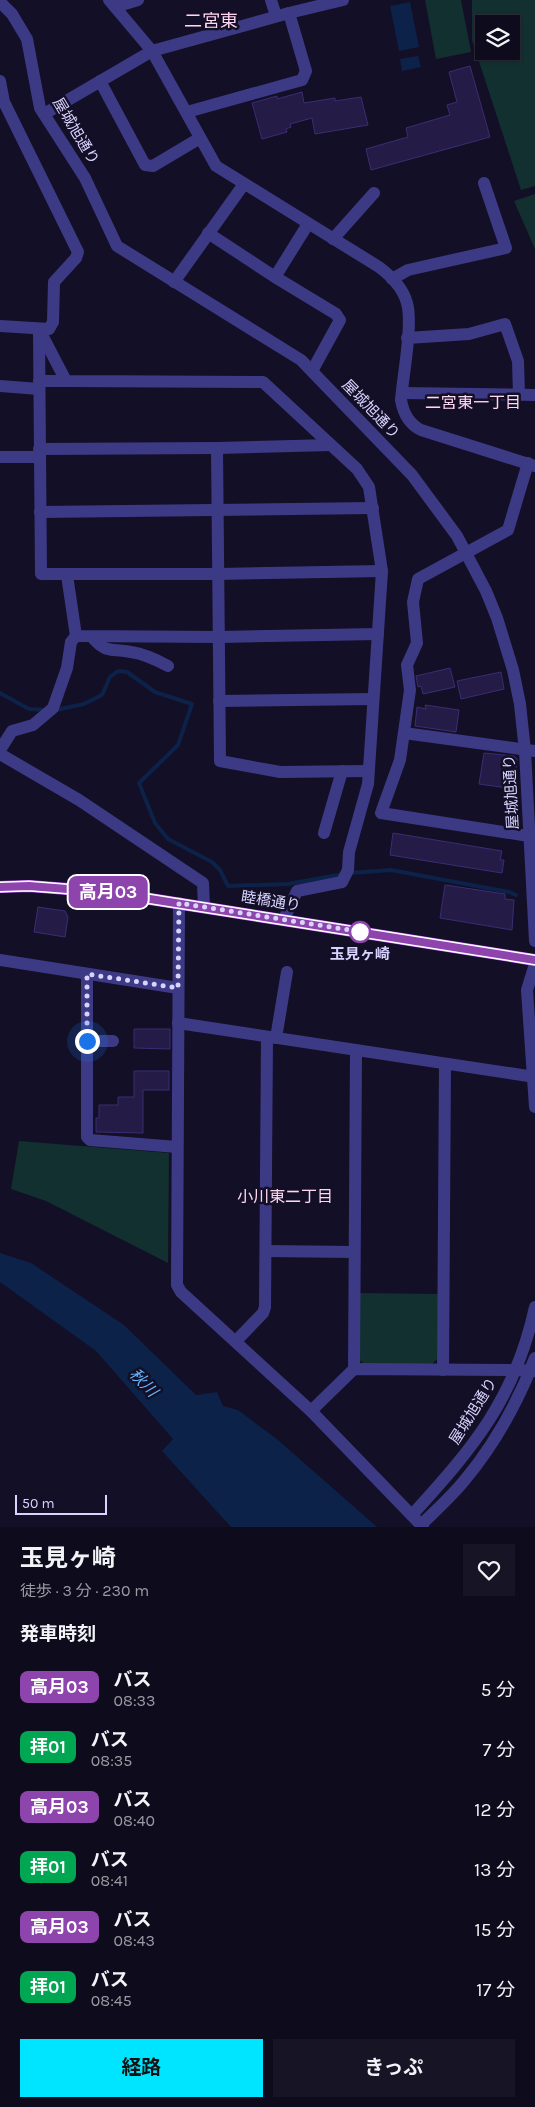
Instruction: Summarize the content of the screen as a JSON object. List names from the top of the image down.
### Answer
{
  "streets": {
    "main road": ["睦橋通り"],
    "street": ["屋城旭通り"]
  },
  "districts": ["二宮東", "二宮東一丁目", "小川東二丁目"],
  "water": ["秋川"],
  "places": ["玉見ヶ崎"],
  "lines": ["bus line 高月03"],
  "scale_bar": "50 m",
  "page": {
    "on_map": "高月03",
    "scale": "50 m",
    "heading": [
      ["玉見ヶ崎", "徒歩 · 3 分 · 230 m"],
      "発車時刻"
    ],
    "list": [
      {
        "mark": "高月03",
        "name": "バス",
        "note": "08:33",
        "value": "5 分"
      },
      {
        "mark": "拝01",
        "name": "バス",
        "note": "08:35",
        "value": "7 分"
      },
      {
        "mark": "高月03",
        "name": "バス",
        "note": "08:40",
        "value": "12 分"
      },
      {
        "mark": "拝01",
        "name": "バス",
        "note": "08:41",
        "value": "13 分"
      },
      {
        "mark": "高月03",
        "name": "バス",
        "note": "08:43",
        "value": "15 分"
      },
      {
        "mark": "拝01",
        "name": "バス",
        "note": "08:45",
        "value": "17 分"
      }
    ],
    "buttons": ["経路", "きっぷ"]
  }
}
